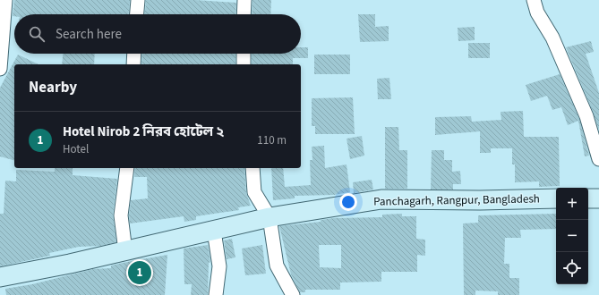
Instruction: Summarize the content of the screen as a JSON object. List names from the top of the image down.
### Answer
{
  "streets": {
    "street": ["Panchagarh, Rangpur, Bangladesh"]
  },
  "page": {
    "search": "Search here",
    "heading": "Nearby",
    "list": [
      {
        "mark": "1",
        "name": "Hotel Nirob 2 নিরব হোটেল ২",
        "note": "Hotel",
        "value": "110 m"
      }
    ],
    "map_buttons": ["+", "−"],
    "pins": "1"
  }
}
